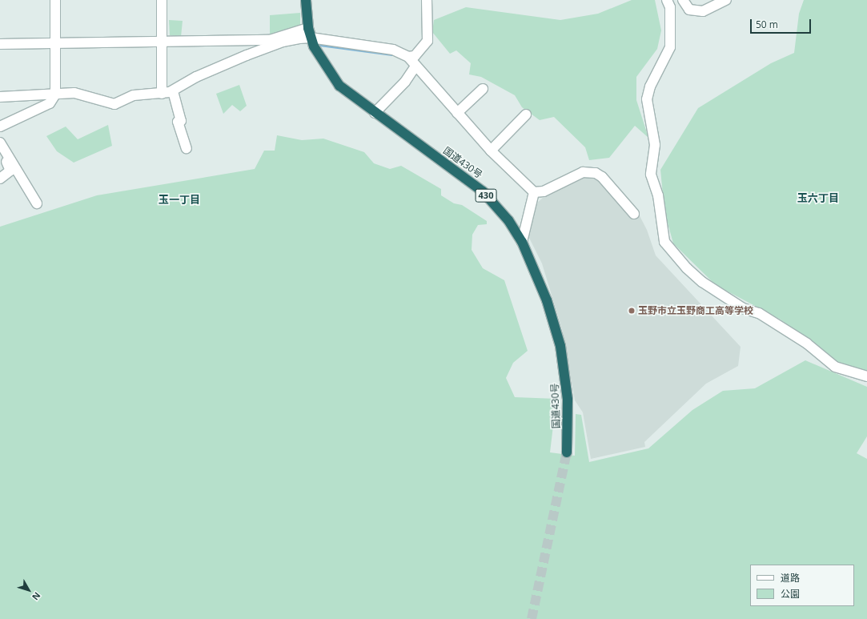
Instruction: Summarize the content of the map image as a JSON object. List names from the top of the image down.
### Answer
{
  "streets": {
    "highway": ["国道430号", "430"]
  },
  "districts": ["玉六丁目", "玉一丁目"],
  "places": ["玉野市立玉野商工高等学校"],
  "legend": ["道路", "公園"],
  "scale_bar": "50 m",
  "north": "bottom right"
}
